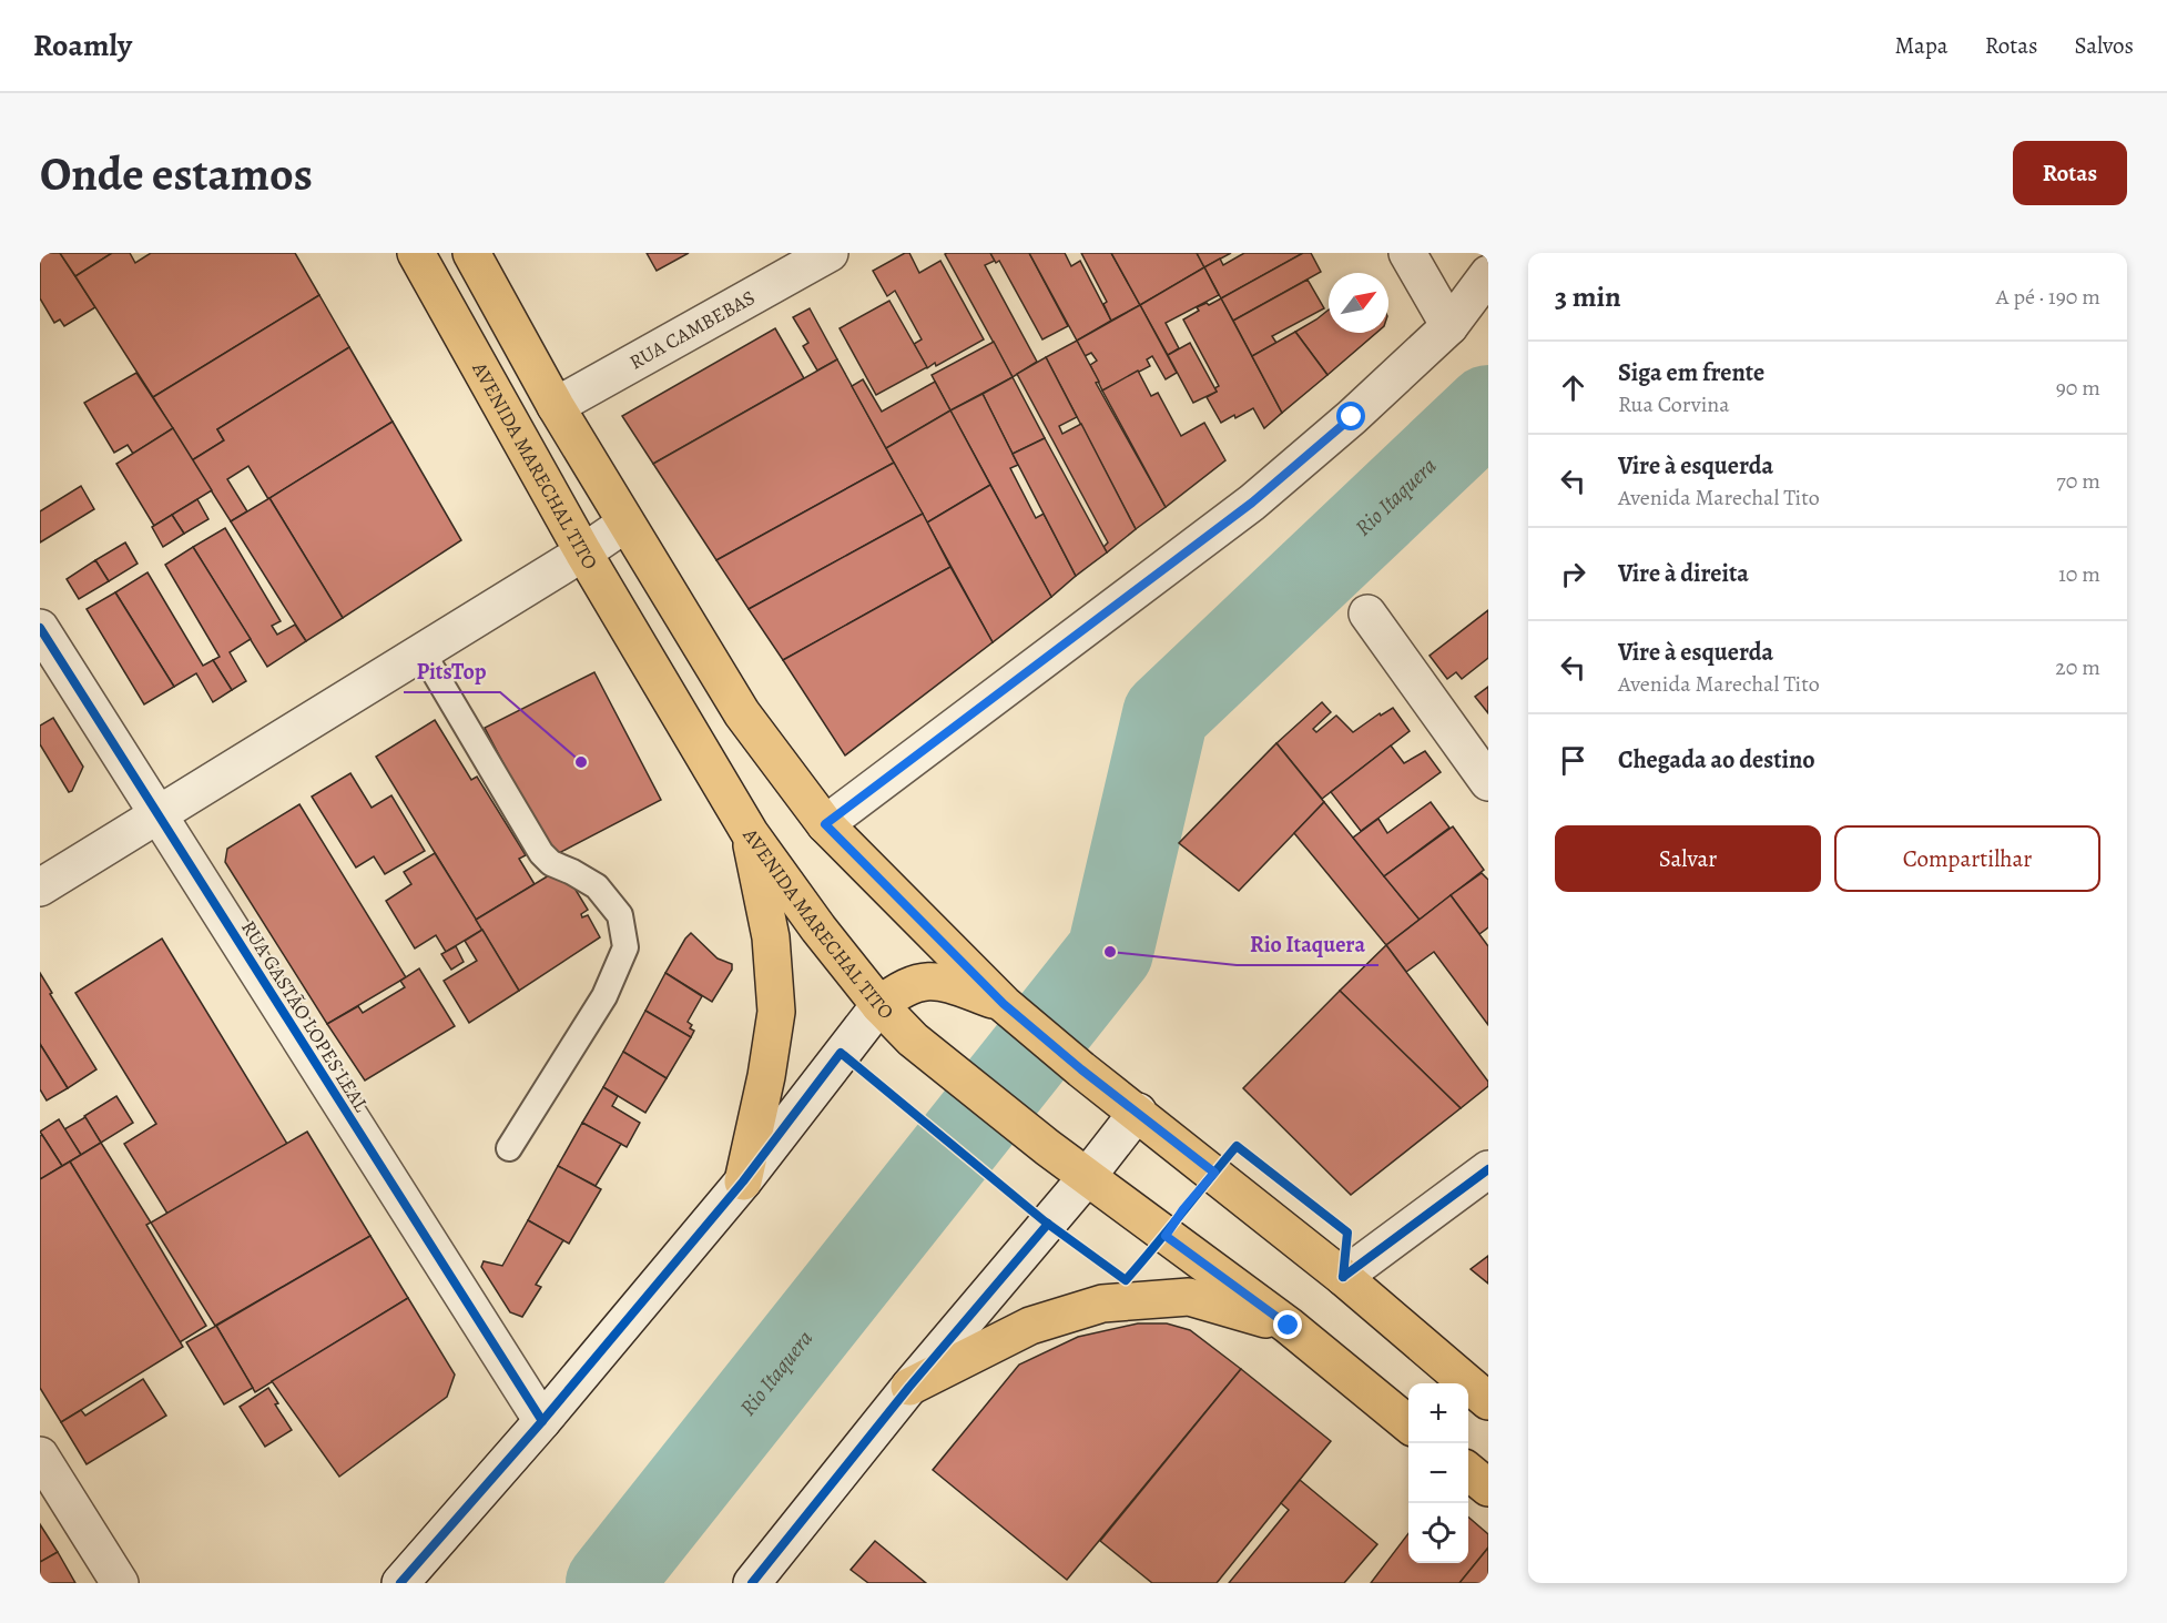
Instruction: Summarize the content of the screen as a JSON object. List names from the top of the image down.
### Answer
{
  "streets": {
    "main road": ["AVENIDA MARECHAL TITO"],
    "street": ["RUA CAMBEBAS", "RUA GASTÃO LOPES LEAL"]
  },
  "water": ["Rio Itaquera"],
  "places": ["PitsTop", "Rio Itaquera"],
  "north": "top right",
  "page": {
    "header": "Roamly",
    "nav": ["Mapa", "Rotas", "Salvos"],
    "buttons": [
      "Rotas",
      ["Salvar", "Compartilhar"]
    ],
    "title": "Onde estamos",
    "heading": ["3 min", "A pé · 190 m"],
    "list": [
      ["Siga em frente", "Rua Corvina", "90 m"],
      ["Vire à esquerda", "Avenida Marechal Tito", "70 m"],
      ["Vire à direita", "10 m"],
      ["Vire à esquerda", "Avenida Marechal Tito", "20 m"],
      "Chegada ao destino"
    ],
    "map_buttons": ["+", "−"]
  }
}
